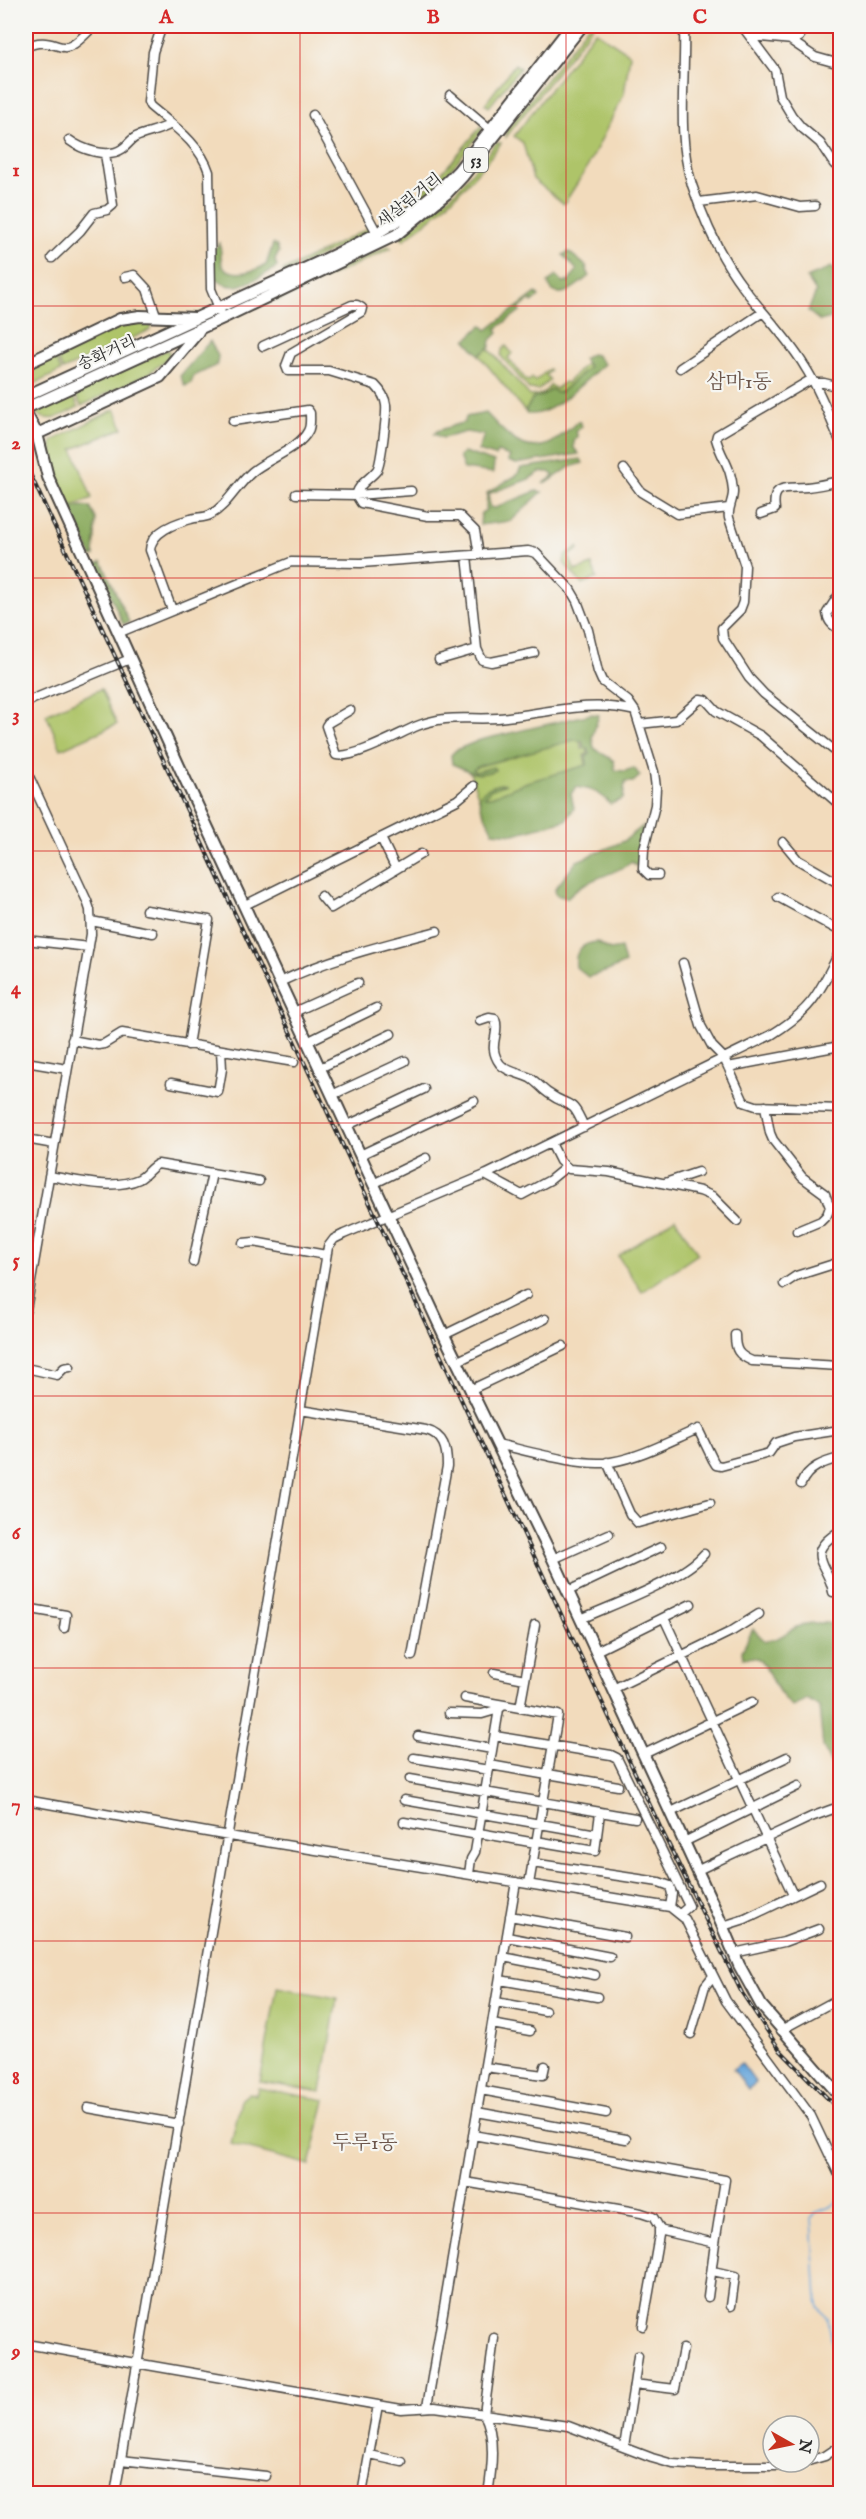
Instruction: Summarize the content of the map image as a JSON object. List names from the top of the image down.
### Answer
{
  "streets": {
    "main road": ["53", "새살림거리", "송화거리"]
  },
  "crossings": [
    ["새살림거리", "송화거리"]
  ],
  "districts": ["삼마1동", "두루1동"],
  "north": "right",
  "grid": {
    "columns": ["A", "B", "C"],
    "rows": [
      "1",
      "2",
      "3",
      "4",
      "5",
      "6",
      "7",
      "8",
      "9"
    ]
  }
}
